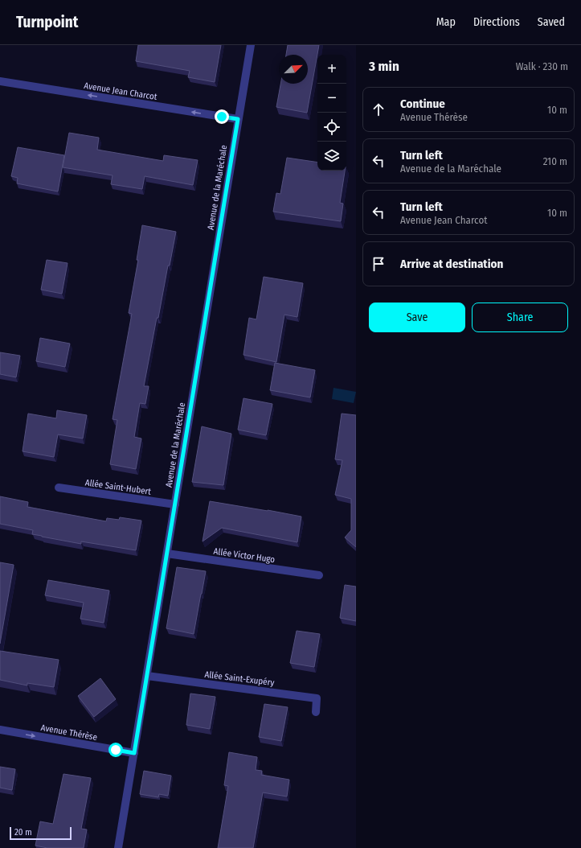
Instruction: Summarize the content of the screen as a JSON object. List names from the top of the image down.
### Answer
{
  "streets": {
    "street": [
      "Avenue Jean Charcot",
      "Avenue de la Maréchale",
      "Allée Saint-Hubert",
      "Allée Victor Hugo",
      "Allée Saint-Exupéry",
      "Avenue Thérèse"
    ]
  },
  "crossings": [
    ["Avenue Jean Charcot", "Avenue de la Maréchale"],
    ["Avenue de la Maréchale", "Allée Saint-Hubert"],
    ["Avenue de la Maréchale", "Allée Victor Hugo"],
    ["Avenue de la Maréchale", "Allée Saint-Exupéry"],
    ["Avenue de la Maréchale", "Avenue Thérèse"]
  ],
  "one_way": ["Avenue Jean Charcot", "Avenue Thérèse"],
  "scale_bar": "20 m",
  "north": "top right",
  "page": {
    "header": "Turnpoint",
    "nav": ["Map", "Directions", "Saved"],
    "heading": ["3 min", "Walk · 230 m"],
    "map_buttons": ["+", "−"],
    "list": [
      ["Continue", "Avenue Thérèse", "10 m"],
      ["Turn left", "Avenue de la Maréchale", "210 m"],
      ["Turn left", "Avenue Jean Charcot", "10 m"],
      "Arrive at destination"
    ],
    "buttons": ["Save", "Share"],
    "scale": "20 m"
  }
}
